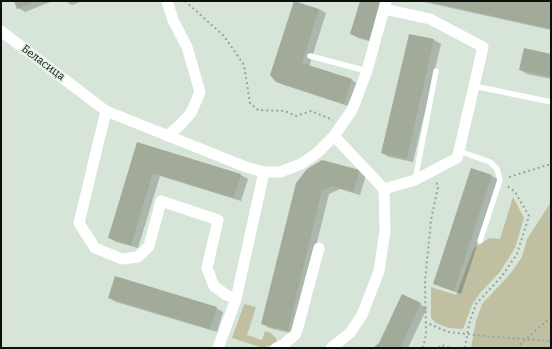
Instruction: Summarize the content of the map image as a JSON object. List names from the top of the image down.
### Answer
{
  "streets": {
    "street": ["Беласица"]
  }
}
